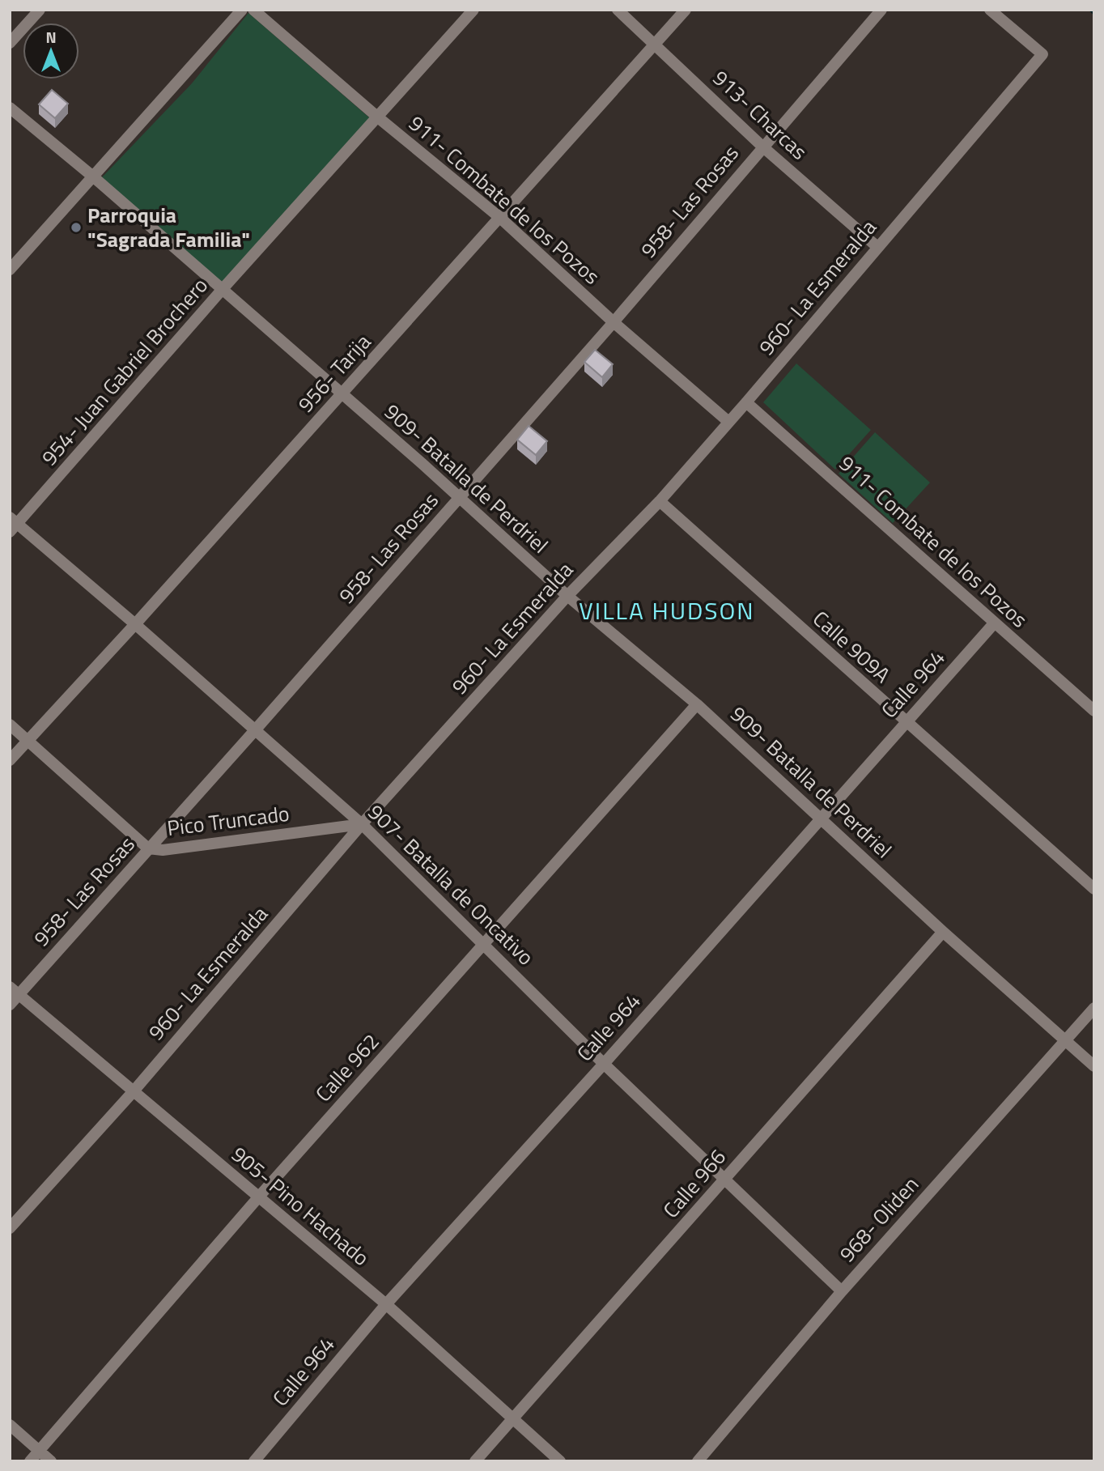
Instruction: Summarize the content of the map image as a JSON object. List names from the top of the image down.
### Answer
{
  "streets": {
    "street": [
      "913- Charcas",
      "911- Combate de los Pozos",
      "958- Las Rosas",
      "960- La Esmeralda",
      "954- Juan Gabriel Brochero",
      "956- Tarija",
      "909- Batalla de Perdriel",
      "Calle 909A",
      "Calle 964",
      "Pico Truncado",
      "907- Batalla de Oncativo",
      "Calle 962",
      "Calle 966",
      "905- Pino Hachado",
      "968- Oliden"
    ]
  },
  "crossings": [
    ["913- Charcas", "958- Las Rosas"],
    ["913- Charcas", "960- La Esmeralda"],
    ["913- Charcas", "956- Tarija"],
    ["911- Combate de los Pozos", "958- Las Rosas"],
    ["911- Combate de los Pozos", "960- La Esmeralda"],
    ["911- Combate de los Pozos", "954- Juan Gabriel Brochero"],
    ["911- Combate de los Pozos", "956- Tarija"],
    ["911- Combate de los Pozos", "Calle 964"],
    ["958- Las Rosas", "909- Batalla de Perdriel"],
    ["958- Las Rosas", "Pico Truncado"],
    ["958- Las Rosas", "907- Batalla de Oncativo"],
    ["958- Las Rosas", "905- Pino Hachado"],
    ["960- La Esmeralda", "909- Batalla de Perdriel"],
    ["960- La Esmeralda", "Calle 909A"],
    ["960- La Esmeralda", "Pico Truncado"],
    ["960- La Esmeralda", "907- Batalla de Oncativo"],
    ["960- La Esmeralda", "905- Pino Hachado"],
    ["954- Juan Gabriel Brochero", "909- Batalla de Perdriel"],
    ["954- Juan Gabriel Brochero", "907- Batalla de Oncativo"],
    ["956- Tarija", "909- Batalla de Perdriel"],
    ["956- Tarija", "Pico Truncado"],
    ["956- Tarija", "907- Batalla de Oncativo"],
    ["909- Batalla de Perdriel", "Calle 964"],
    ["909- Batalla de Perdriel", "Calle 962"],
    ["909- Batalla de Perdriel", "Calle 966"],
    ["909- Batalla de Perdriel", "968- Oliden"],
    ["Calle 909A", "Calle 964"],
    ["Calle 964", "907- Batalla de Oncativo"],
    ["Calle 964", "905- Pino Hachado"],
    ["Pico Truncado", "907- Batalla de Oncativo"],
    ["907- Batalla de Oncativo", "Calle 962"],
    ["907- Batalla de Oncativo", "Calle 966"],
    ["907- Batalla de Oncativo", "968- Oliden"],
    ["Calle 962", "905- Pino Hachado"],
    ["Calle 966", "905- Pino Hachado"]
  ],
  "districts": ["VILLA HUDSON"],
  "places": ["Parroquia \"Sagrada Familia\""],
  "north": "top"
}
